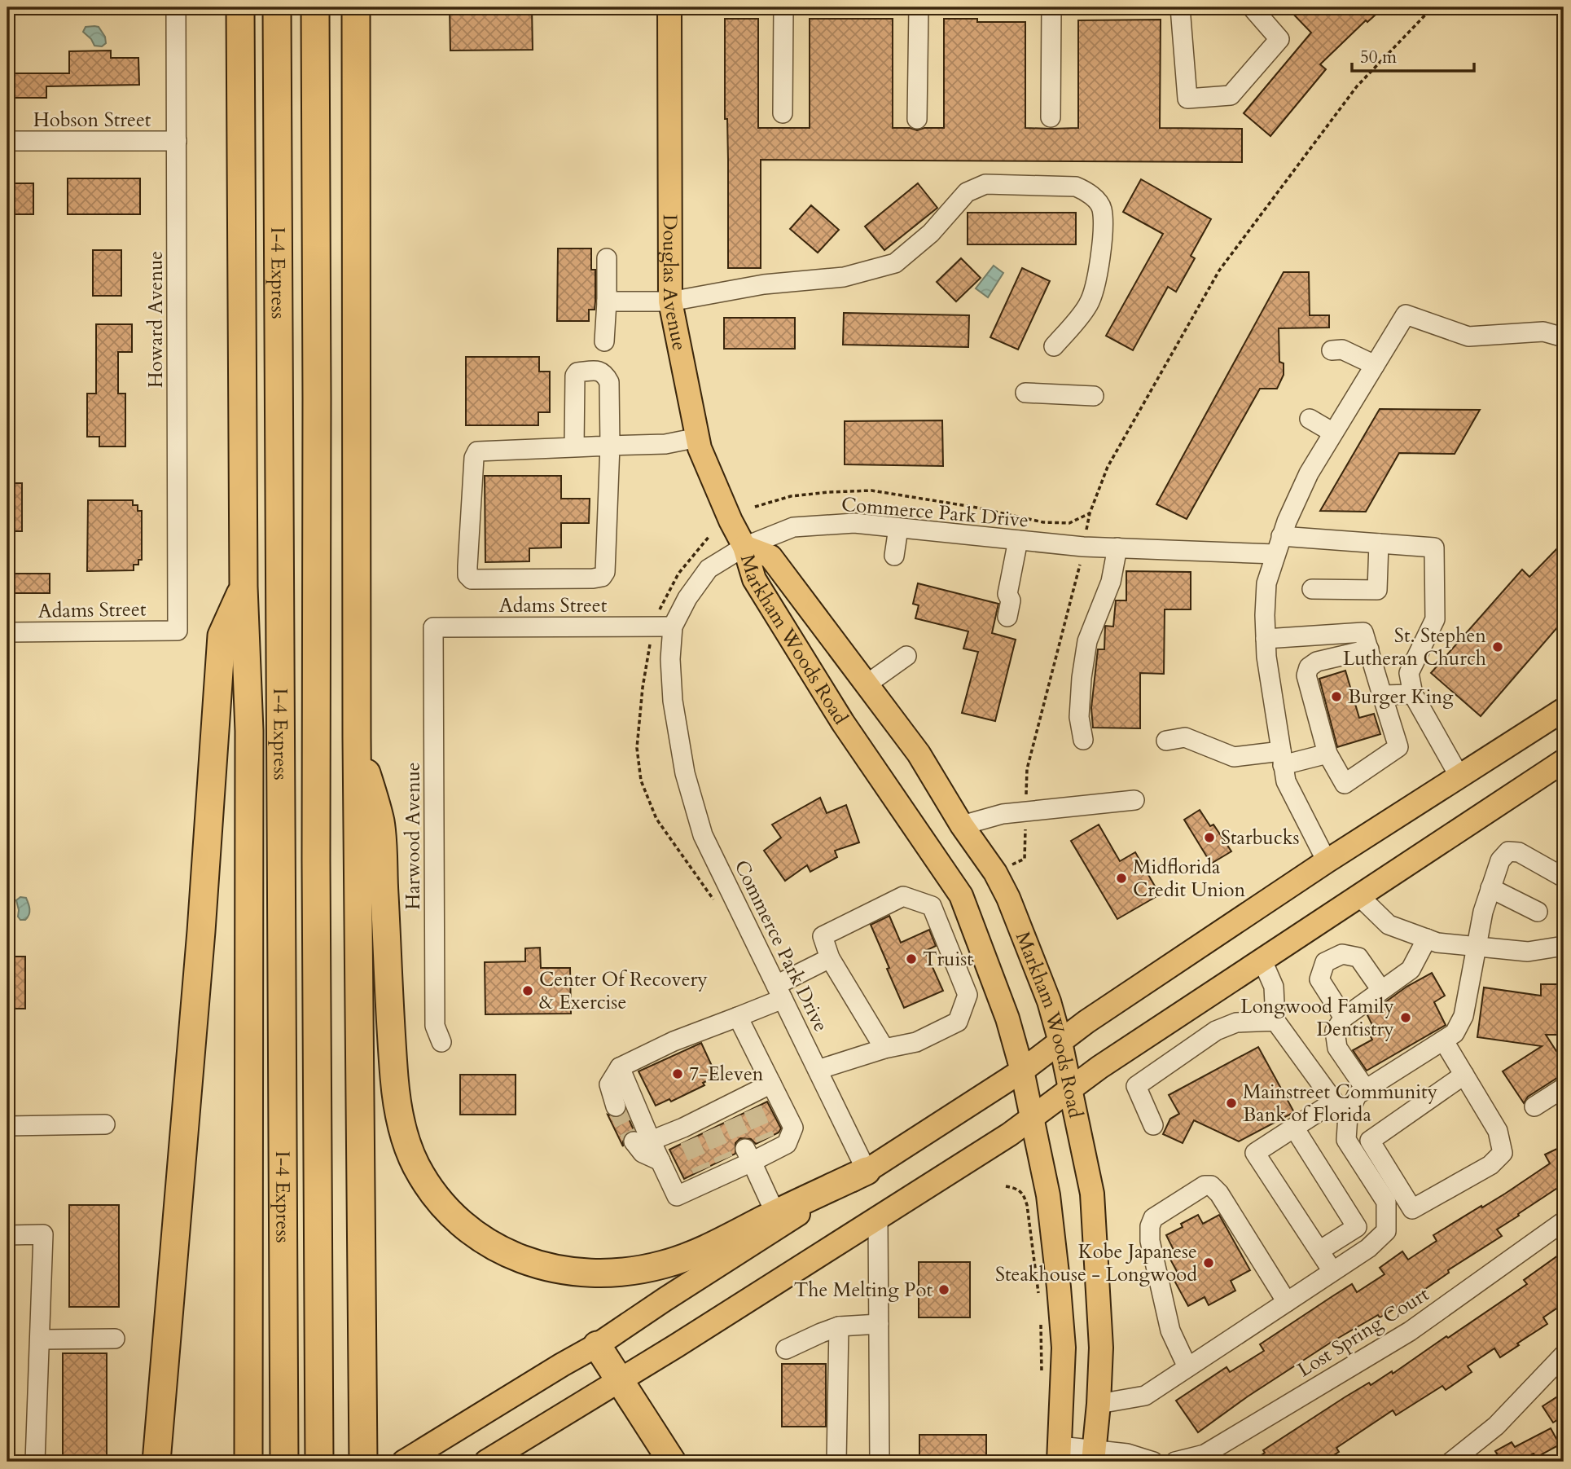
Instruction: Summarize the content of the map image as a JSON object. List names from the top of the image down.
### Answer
{
  "streets": {
    "highway": ["I-4 Express"],
    "main road": ["Douglas Avenue", "Markham Woods Road"],
    "street": [
      "Hobson Street",
      "Howard Avenue",
      "Commerce Park Drive",
      "Adams Street",
      "Harwood Avenue",
      "Lost Spring Court"
    ]
  },
  "crossings": [
    ["Hobson Street", "Howard Avenue"],
    ["Douglas Avenue", "Commerce Park Drive"],
    ["Douglas Avenue", "Markham Woods Road"],
    ["Howard Avenue", "Adams Street"],
    ["Commerce Park Drive", "Adams Street"],
    ["Commerce Park Drive", "Markham Woods Road"],
    ["Adams Street", "Harwood Avenue"]
  ],
  "places": [
    "St. Stephen Lutheran Church",
    "Burger King",
    "Starbucks",
    "Midflorida Credit Union",
    "Truist",
    "Center Of Recovery & Exercise",
    "Longwood Family Dentistry",
    "7-Eleven",
    "Mainstreet Community Bank of Florida",
    "Kobe Japanese Steakhouse - Longwood",
    "The Melting Pot"
  ],
  "scale_bar": "50 m"
}
